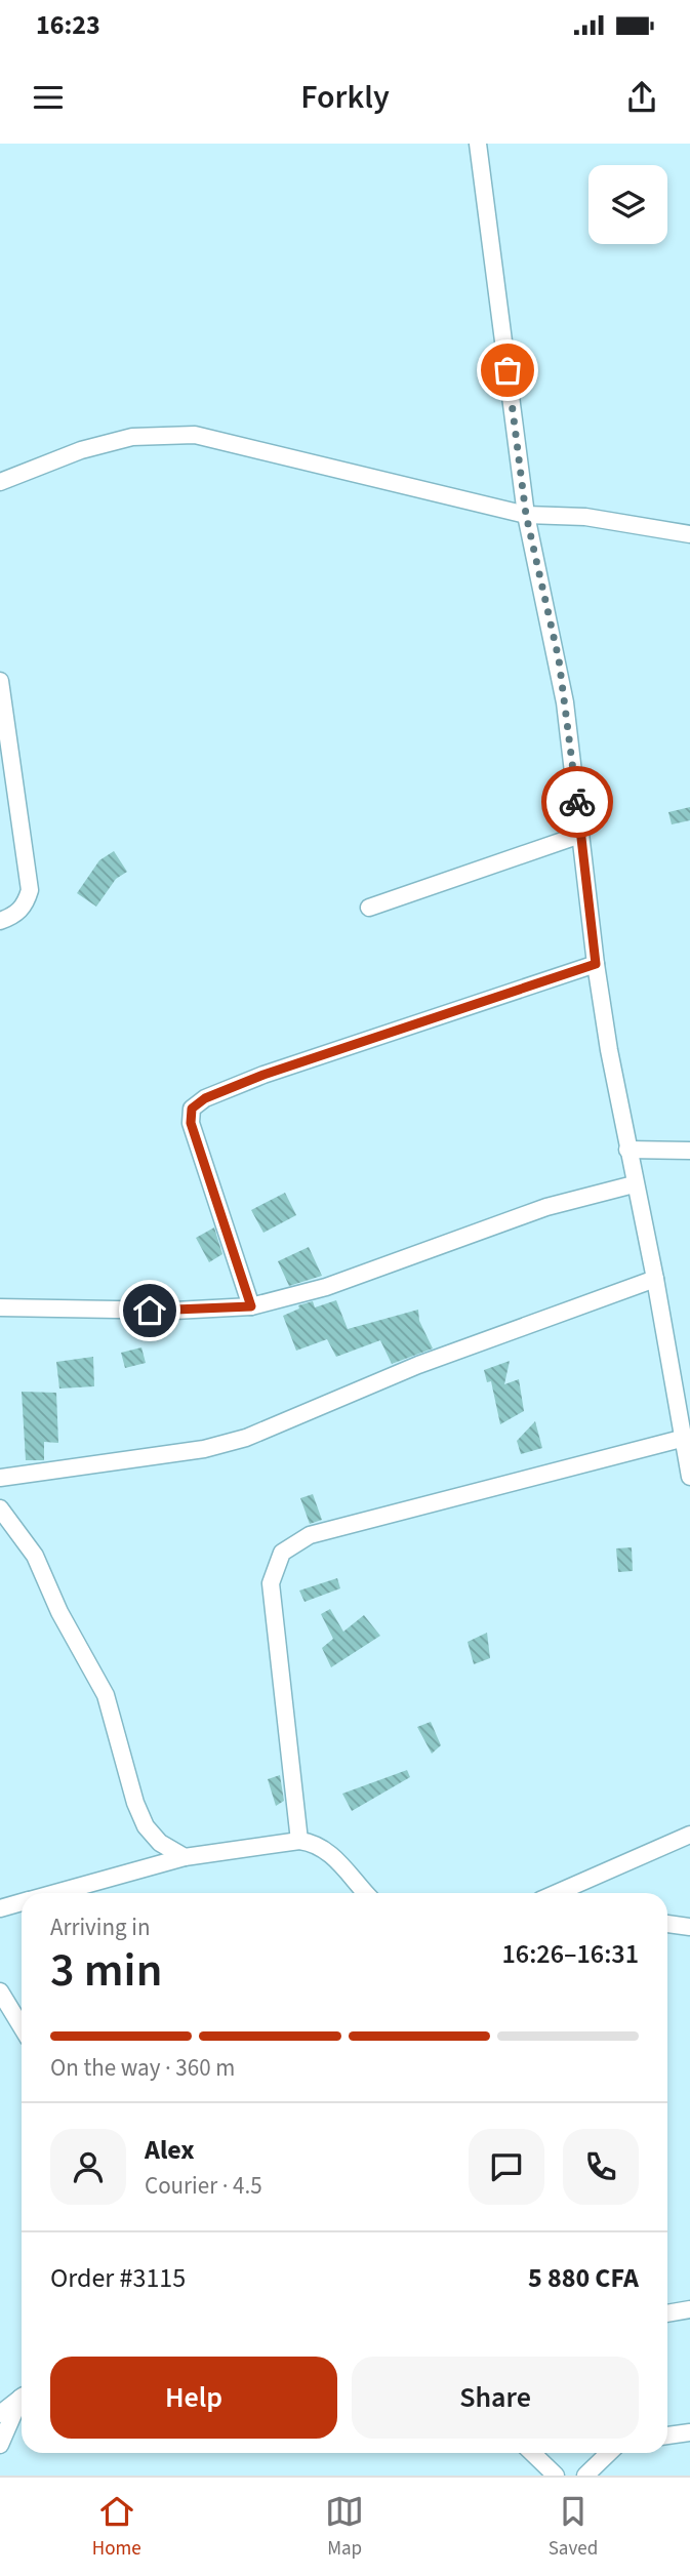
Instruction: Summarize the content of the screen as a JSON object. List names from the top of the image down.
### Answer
{
  "page": {
    "status": "16:23",
    "header": "Forkly",
    "heading": ["3 min", "Arriving in", "16:26–16:31"],
    "panel": [
      "Alex",
      "Courier · 4.5",
      "Order #3115",
      "5 880 CFA"
    ],
    "bar": "On the way · 360 m",
    "buttons": ["Help", "Share"],
    "tabs": ["Home", "Map", "Saved"]
  }
}
